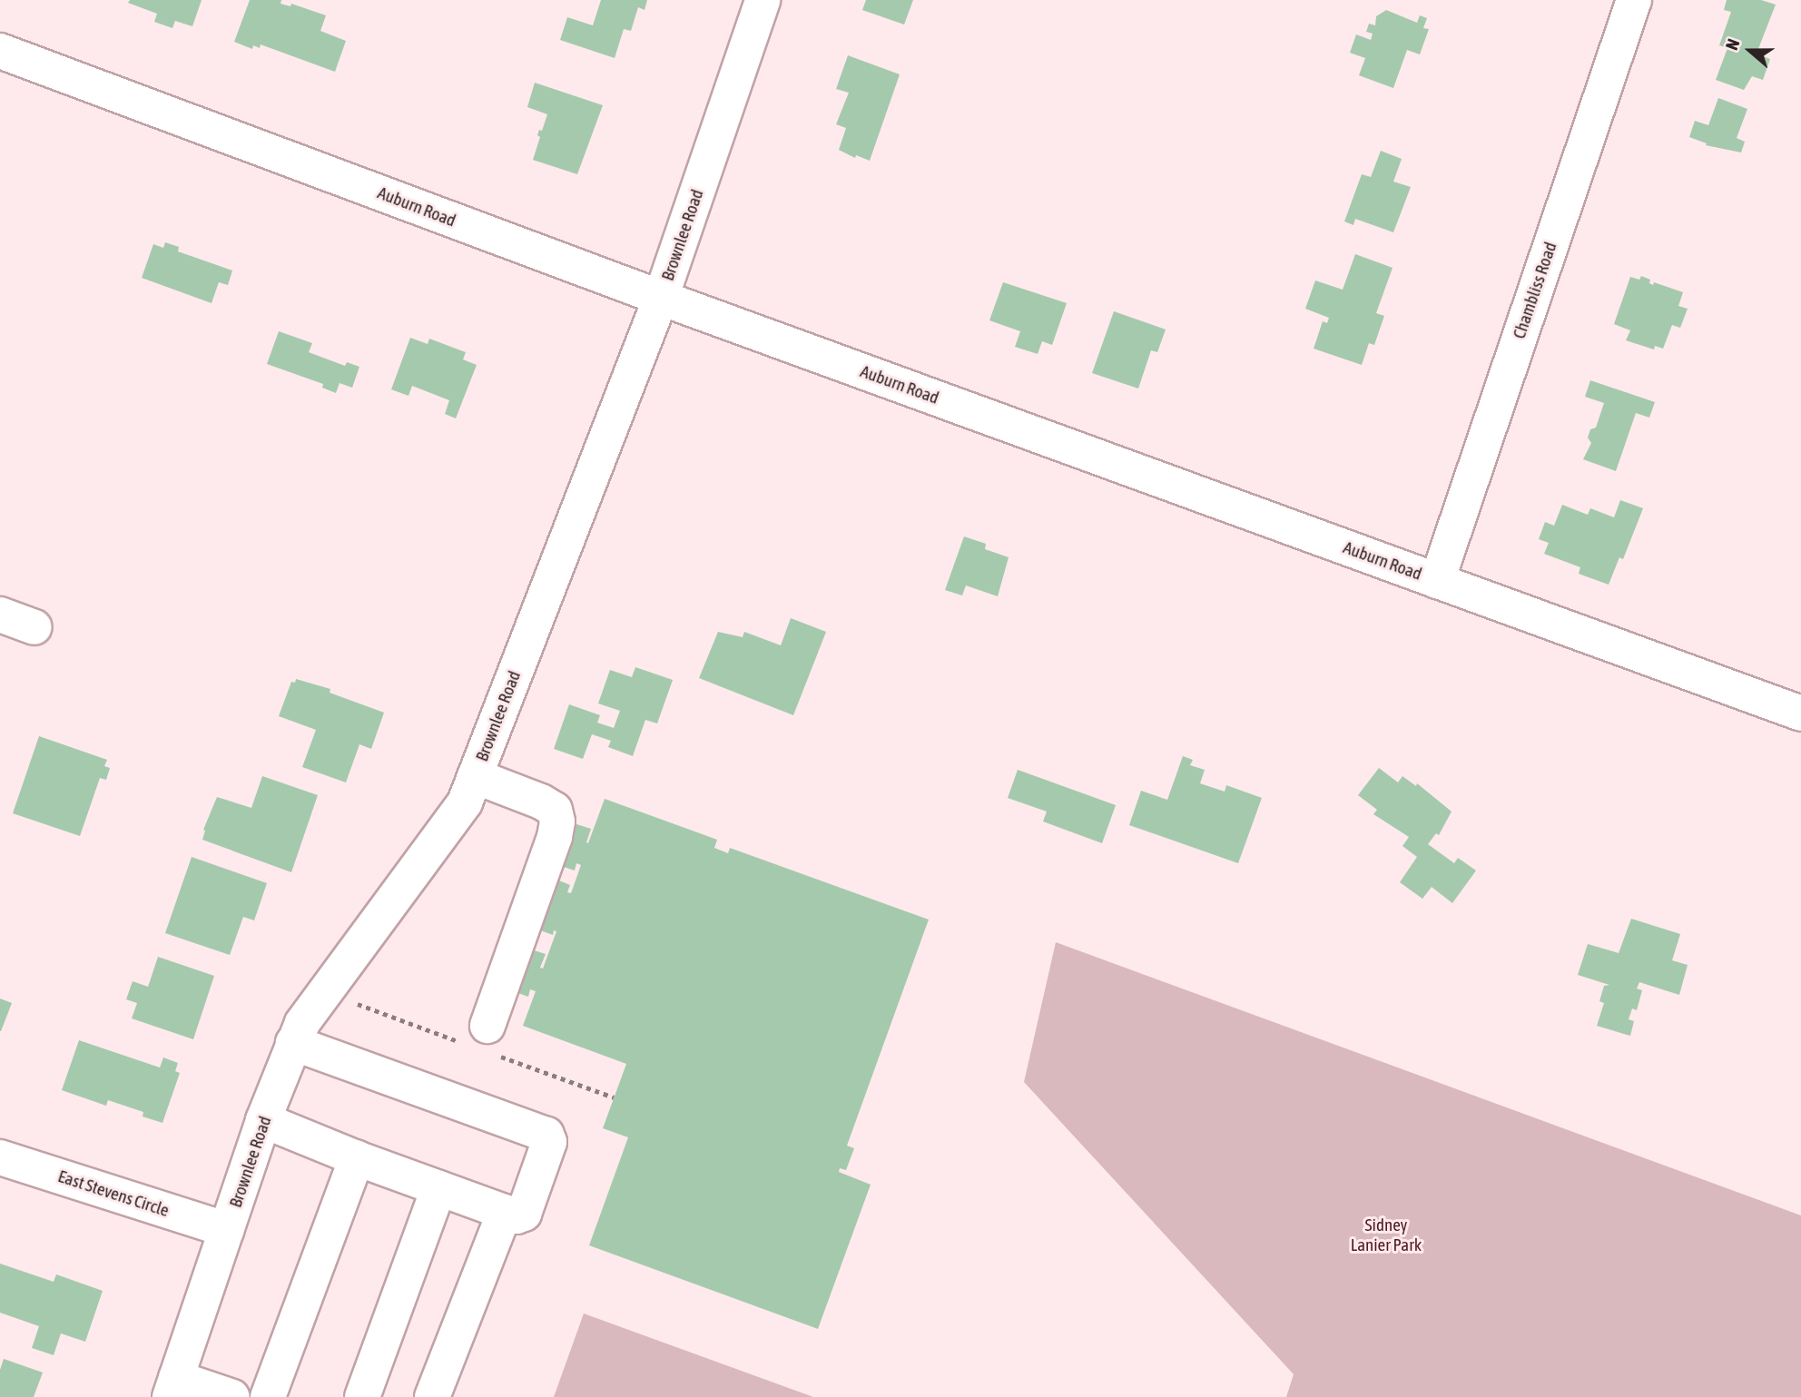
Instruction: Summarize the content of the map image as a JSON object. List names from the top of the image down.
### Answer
{
  "streets": {
    "street": [
      "Auburn Road",
      "Brownlee Road",
      "Chambliss Road",
      "East Stevens Circle"
    ]
  },
  "crossings": [
    ["Auburn Road", "Brownlee Road"],
    ["Auburn Road", "Chambliss Road"],
    ["Brownlee Road", "East Stevens Circle"]
  ],
  "parks": ["Sidney Lanier Park"],
  "north": "left"
}
